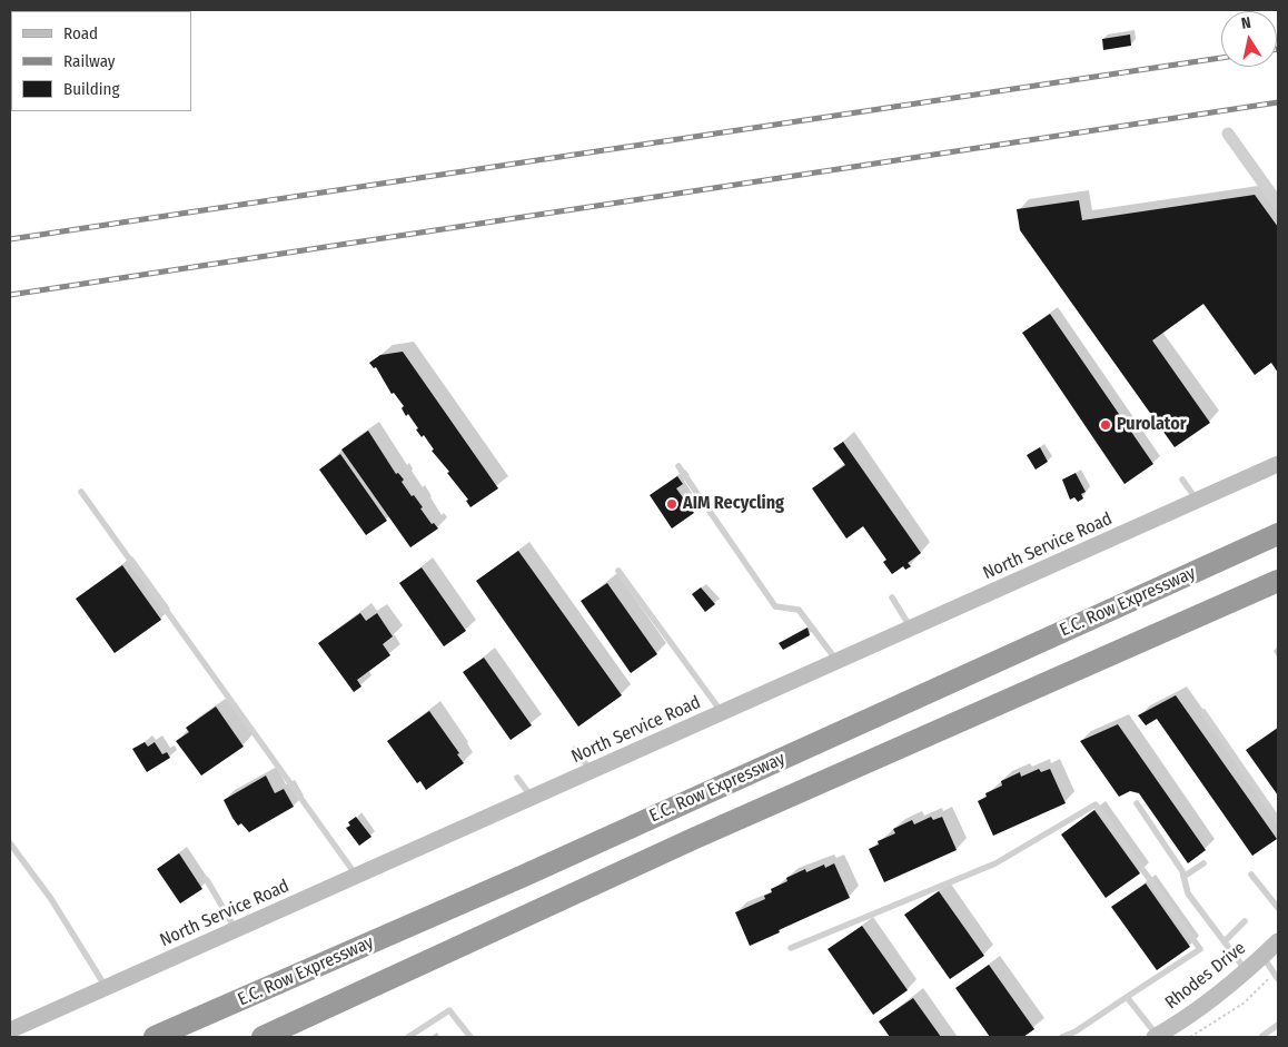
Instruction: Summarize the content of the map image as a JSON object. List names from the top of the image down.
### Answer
{
  "streets": {
    "highway": ["E.C. Row Expressway"],
    "street": ["North Service Road", "Rhodes Drive"]
  },
  "places": ["Purolator", "AIM Recycling"],
  "legend": ["Road", "Railway", "Building"],
  "north": "top"
}
